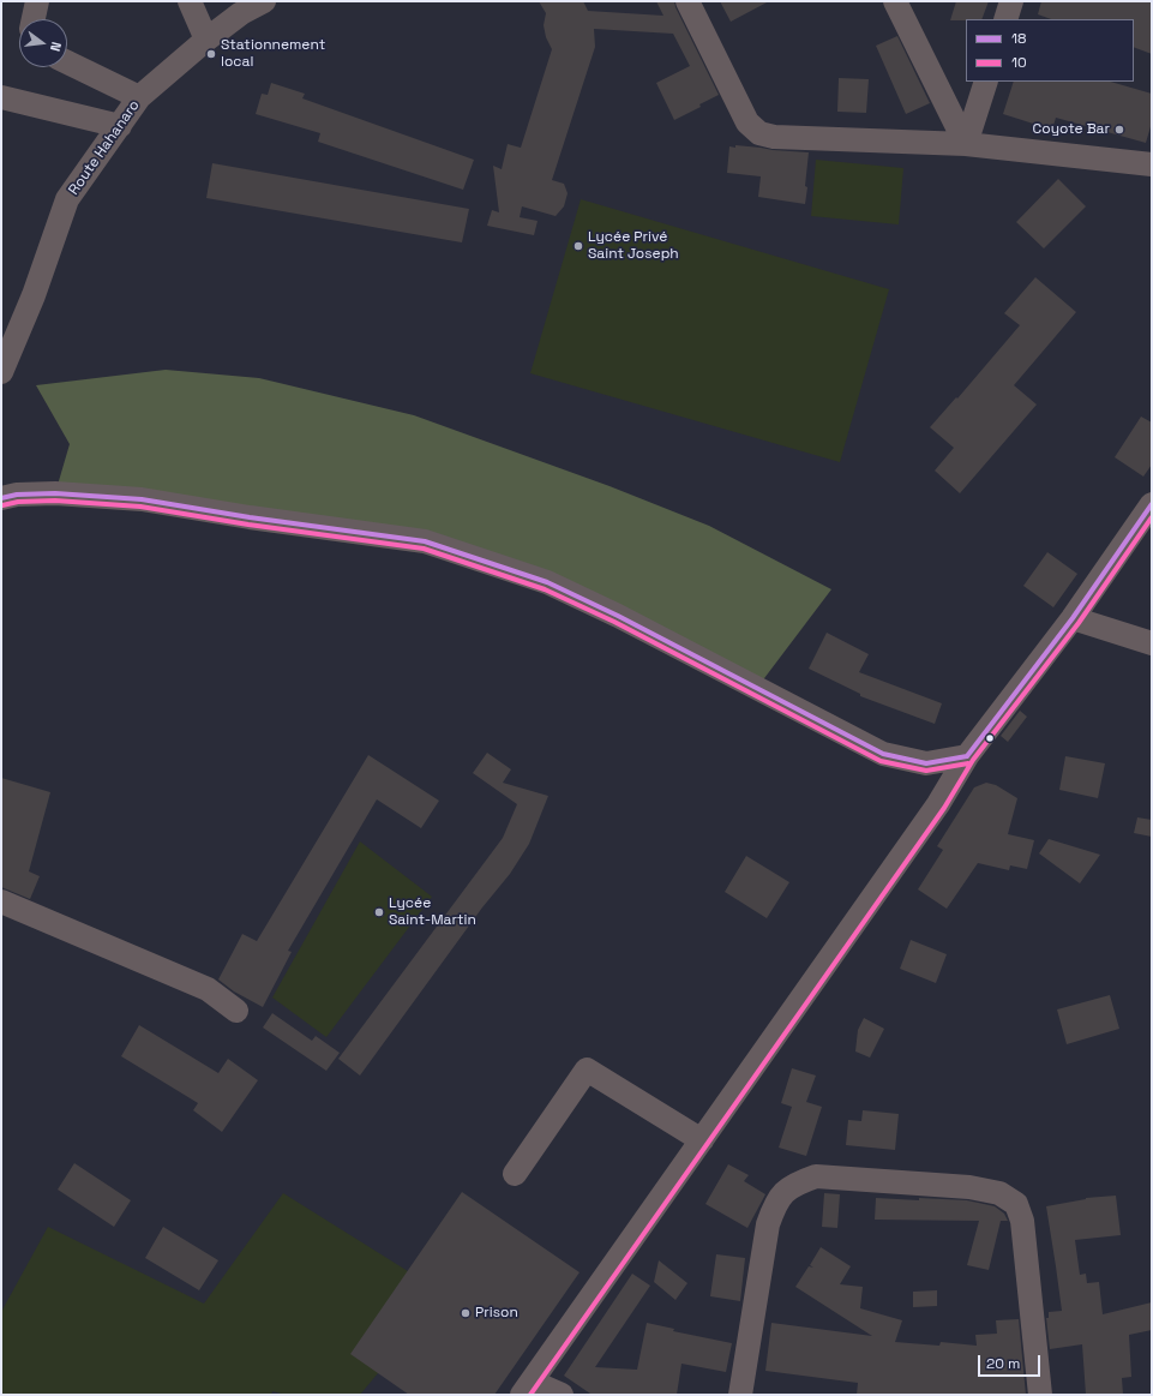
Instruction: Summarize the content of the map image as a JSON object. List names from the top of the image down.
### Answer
{
  "streets": {
    "street": ["Route Hahanaro"]
  },
  "places": [
    "Stationnement local",
    "Coyote Bar",
    "Lycée Privé Saint Joseph",
    "Lycée Saint-Martin",
    "Prison"
  ],
  "lines": ["transit line 18", "transit line 10"],
  "legend": ["18", "10"],
  "scale_bar": "20 m",
  "north": "right"
}
